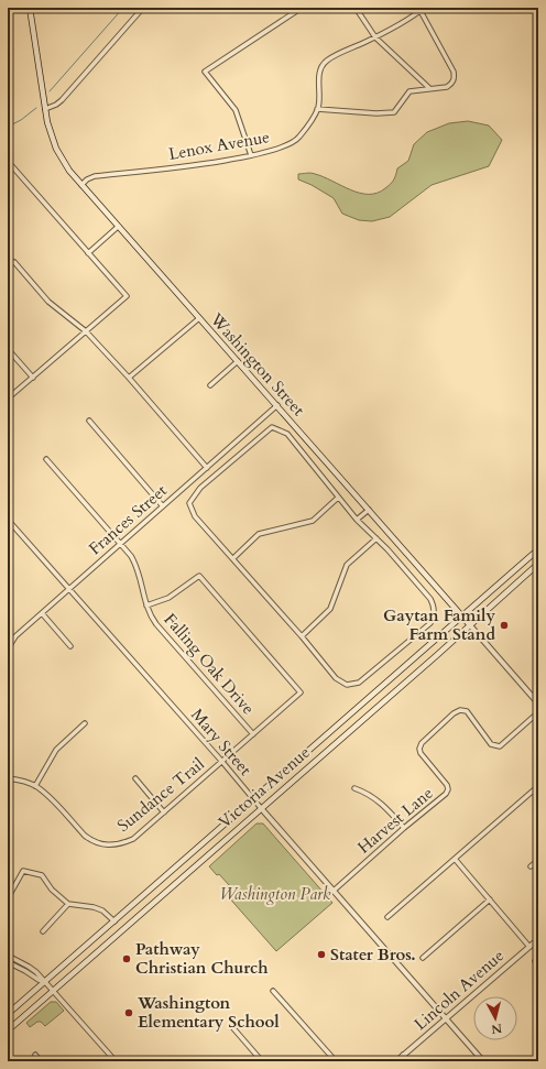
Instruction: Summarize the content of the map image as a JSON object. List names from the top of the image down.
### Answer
{
  "streets": {
    "main road": ["Washington Street", "Victoria Avenue"],
    "street": [
      "Lenox Avenue",
      "Frances Street",
      "Falling Oak Drive",
      "Mary Street",
      "Sundance Trail",
      "Harvest Lane",
      "Lincoln Avenue"
    ]
  },
  "crossings": [
    ["Lenox Avenue", "Washington Street"],
    ["Washington Street", "Frances Street"],
    ["Washington Street", "Victoria Avenue"],
    ["Frances Street", "Falling Oak Drive"],
    ["Frances Street", "Mary Street"],
    ["Falling Oak Drive", "Sundance Trail"],
    ["Mary Street", "Victoria Avenue"],
    ["Mary Street", "Sundance Trail"],
    ["Mary Street", "Harvest Lane"],
    ["Mary Street", "Lincoln Avenue"]
  ],
  "parks": ["Washington Park"],
  "places": [
    "Gaytan Family Farm Stand",
    "Stater Bros.",
    "Pathway Christian Church",
    "Washington Elementary School"
  ],
  "north": "bottom"
}
